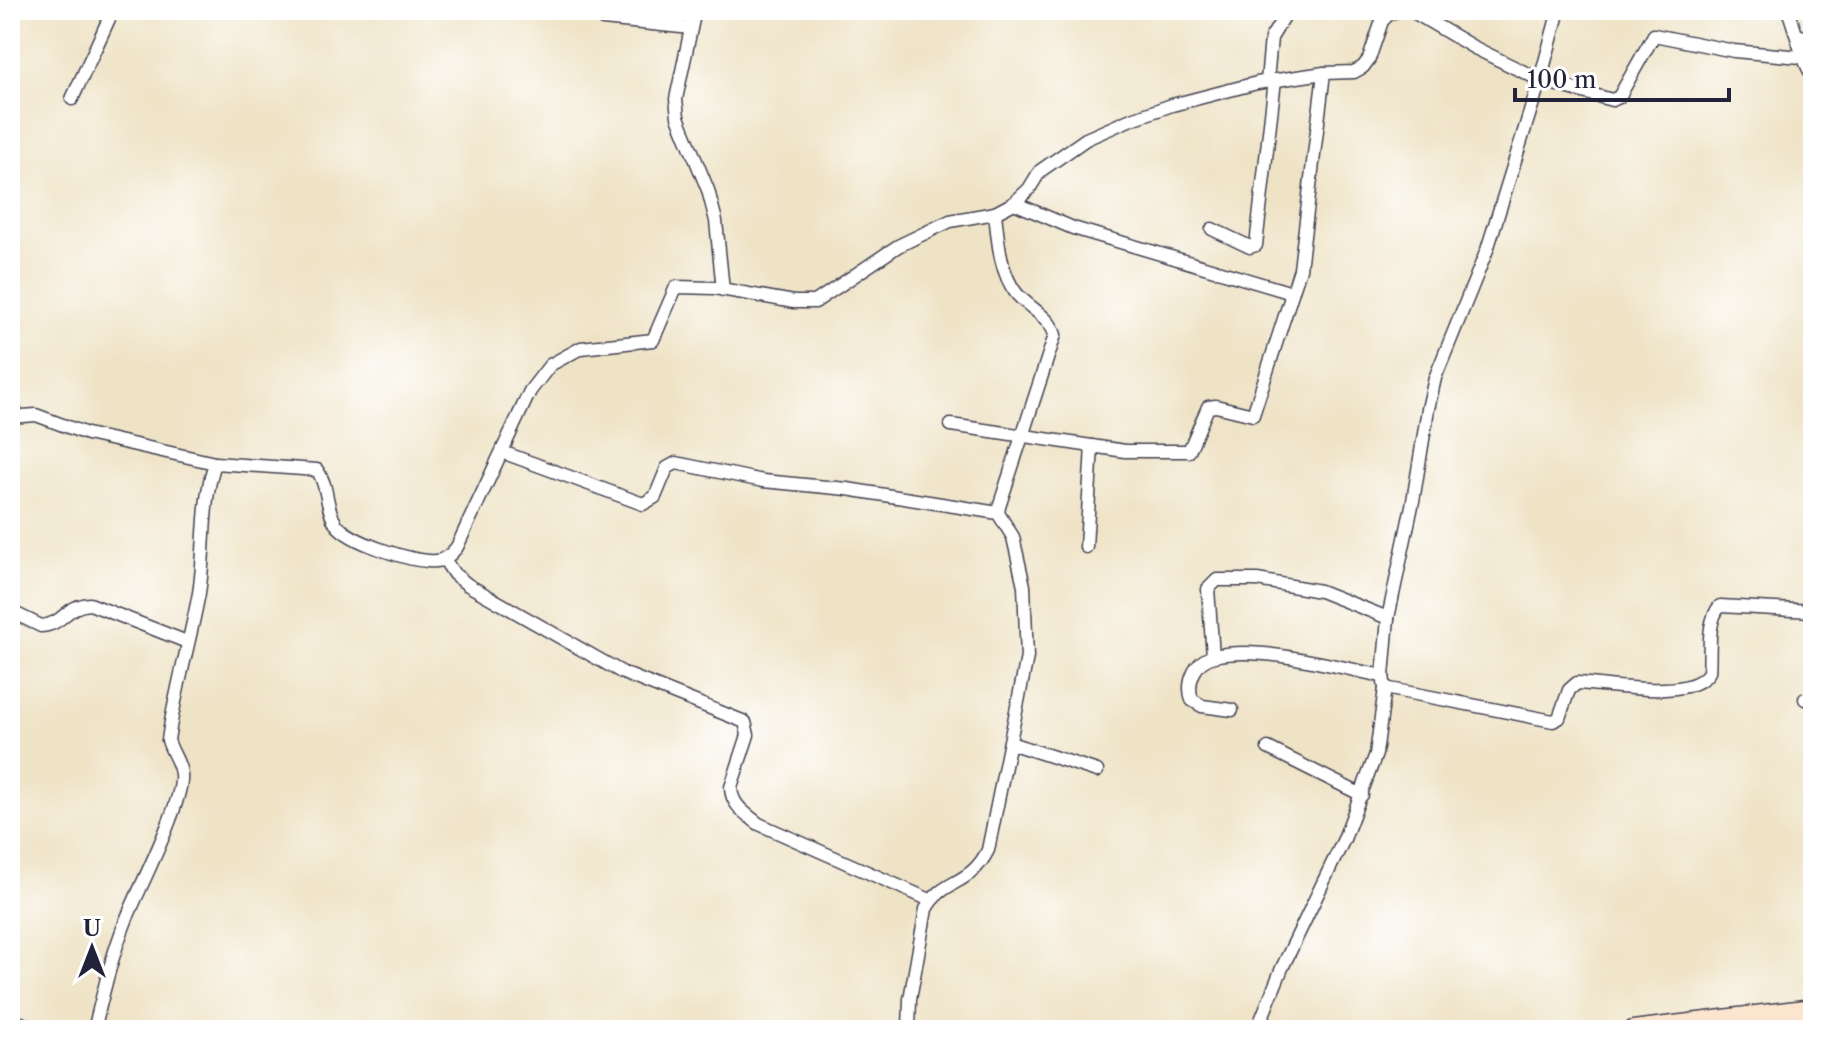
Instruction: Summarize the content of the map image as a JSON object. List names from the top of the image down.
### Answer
{
  "scale_bar": "100 m",
  "north": "top"
}
